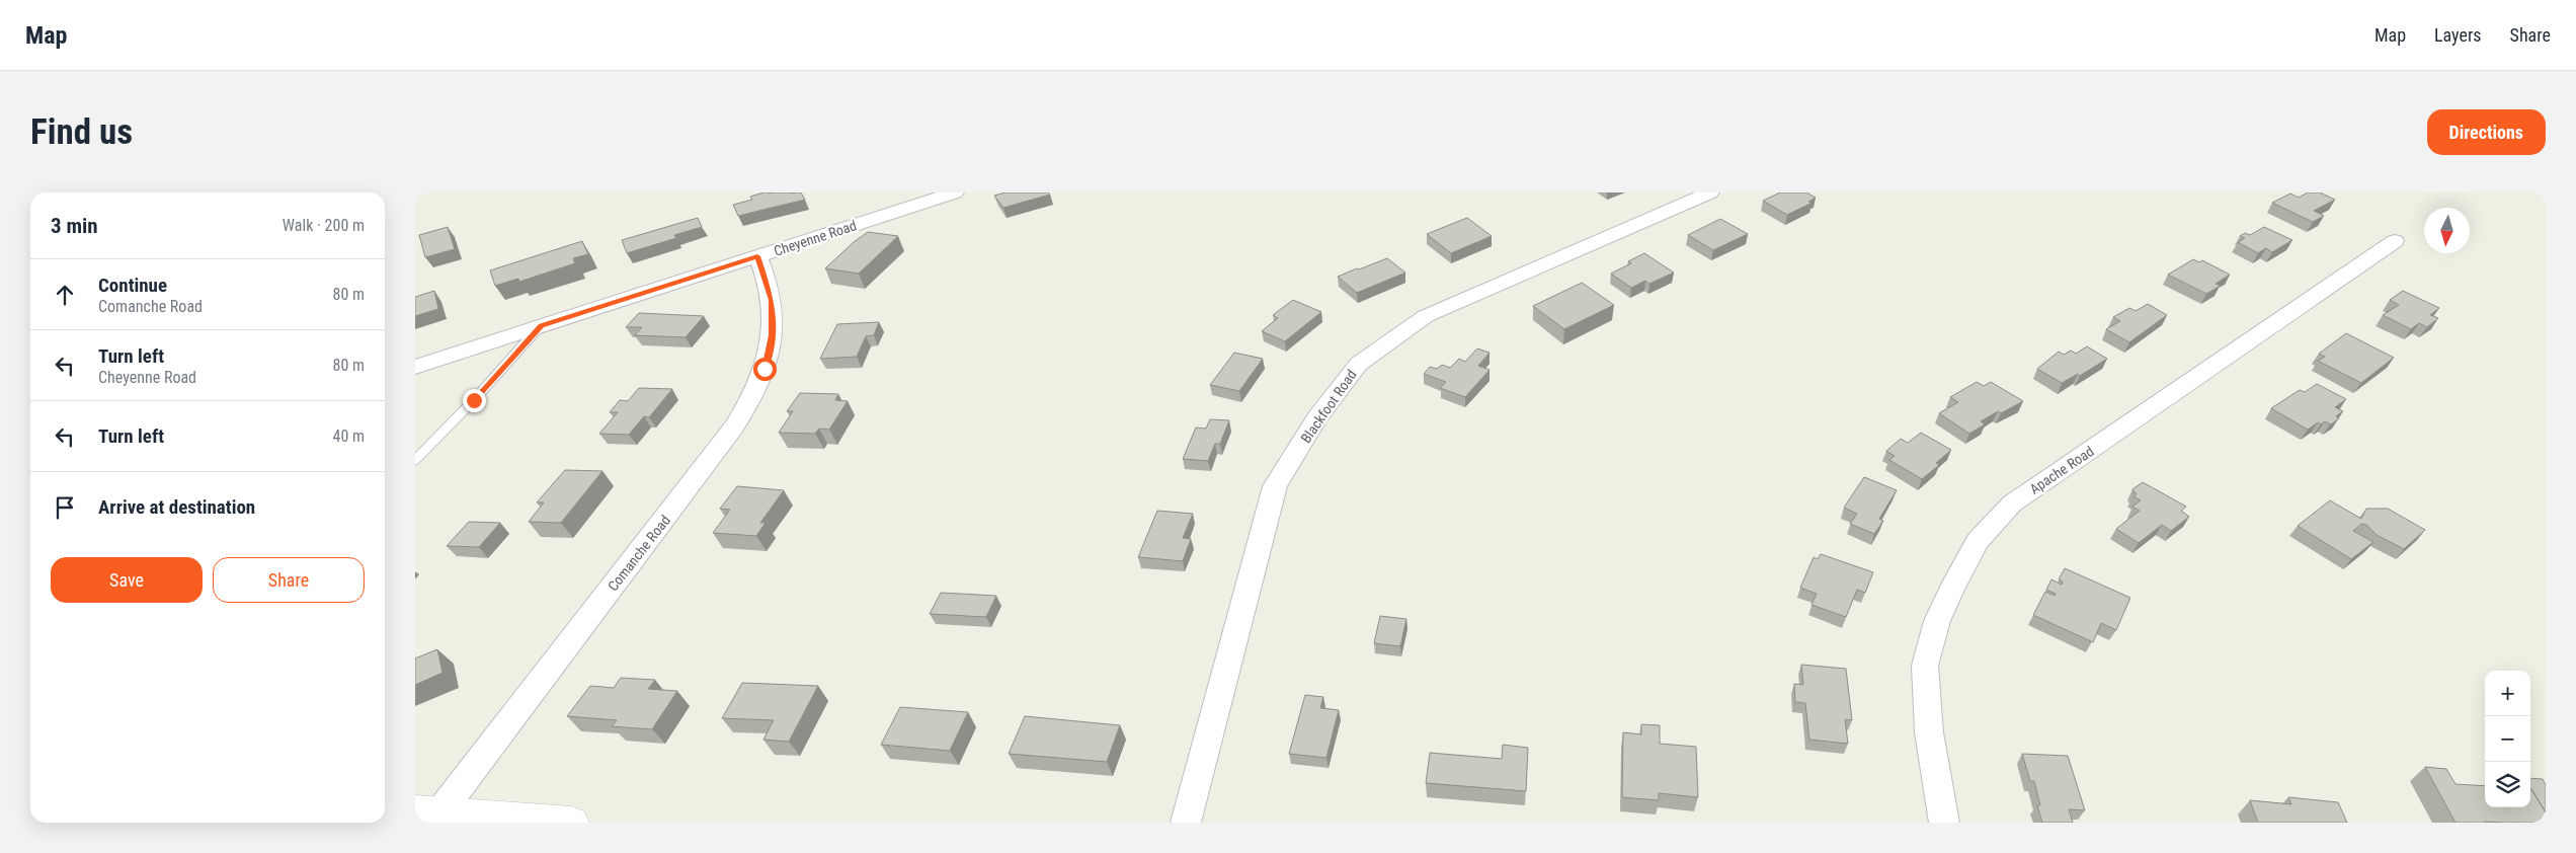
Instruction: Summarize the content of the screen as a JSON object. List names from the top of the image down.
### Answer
{
  "streets": {
    "street": [
      "Cheyenne Road",
      "Blackfoot Road",
      "Apache Road",
      "Comanche Road"
    ]
  },
  "crossings": [
    ["Cheyenne Road", "Comanche Road"]
  ],
  "north": "bottom",
  "page": {
    "header": "Map",
    "nav": ["Map", "Layers", "Share"],
    "buttons": [
      "Directions",
      ["Save", "Share"]
    ],
    "title": "Find us",
    "heading": ["3 min", "Walk · 200 m"],
    "list": [
      ["Continue", "Comanche Road", "80 m"],
      ["Turn left", "Cheyenne Road", "80 m"],
      ["Turn left", "40 m"],
      "Arrive at destination"
    ],
    "map_buttons": ["+", "−"]
  }
}
